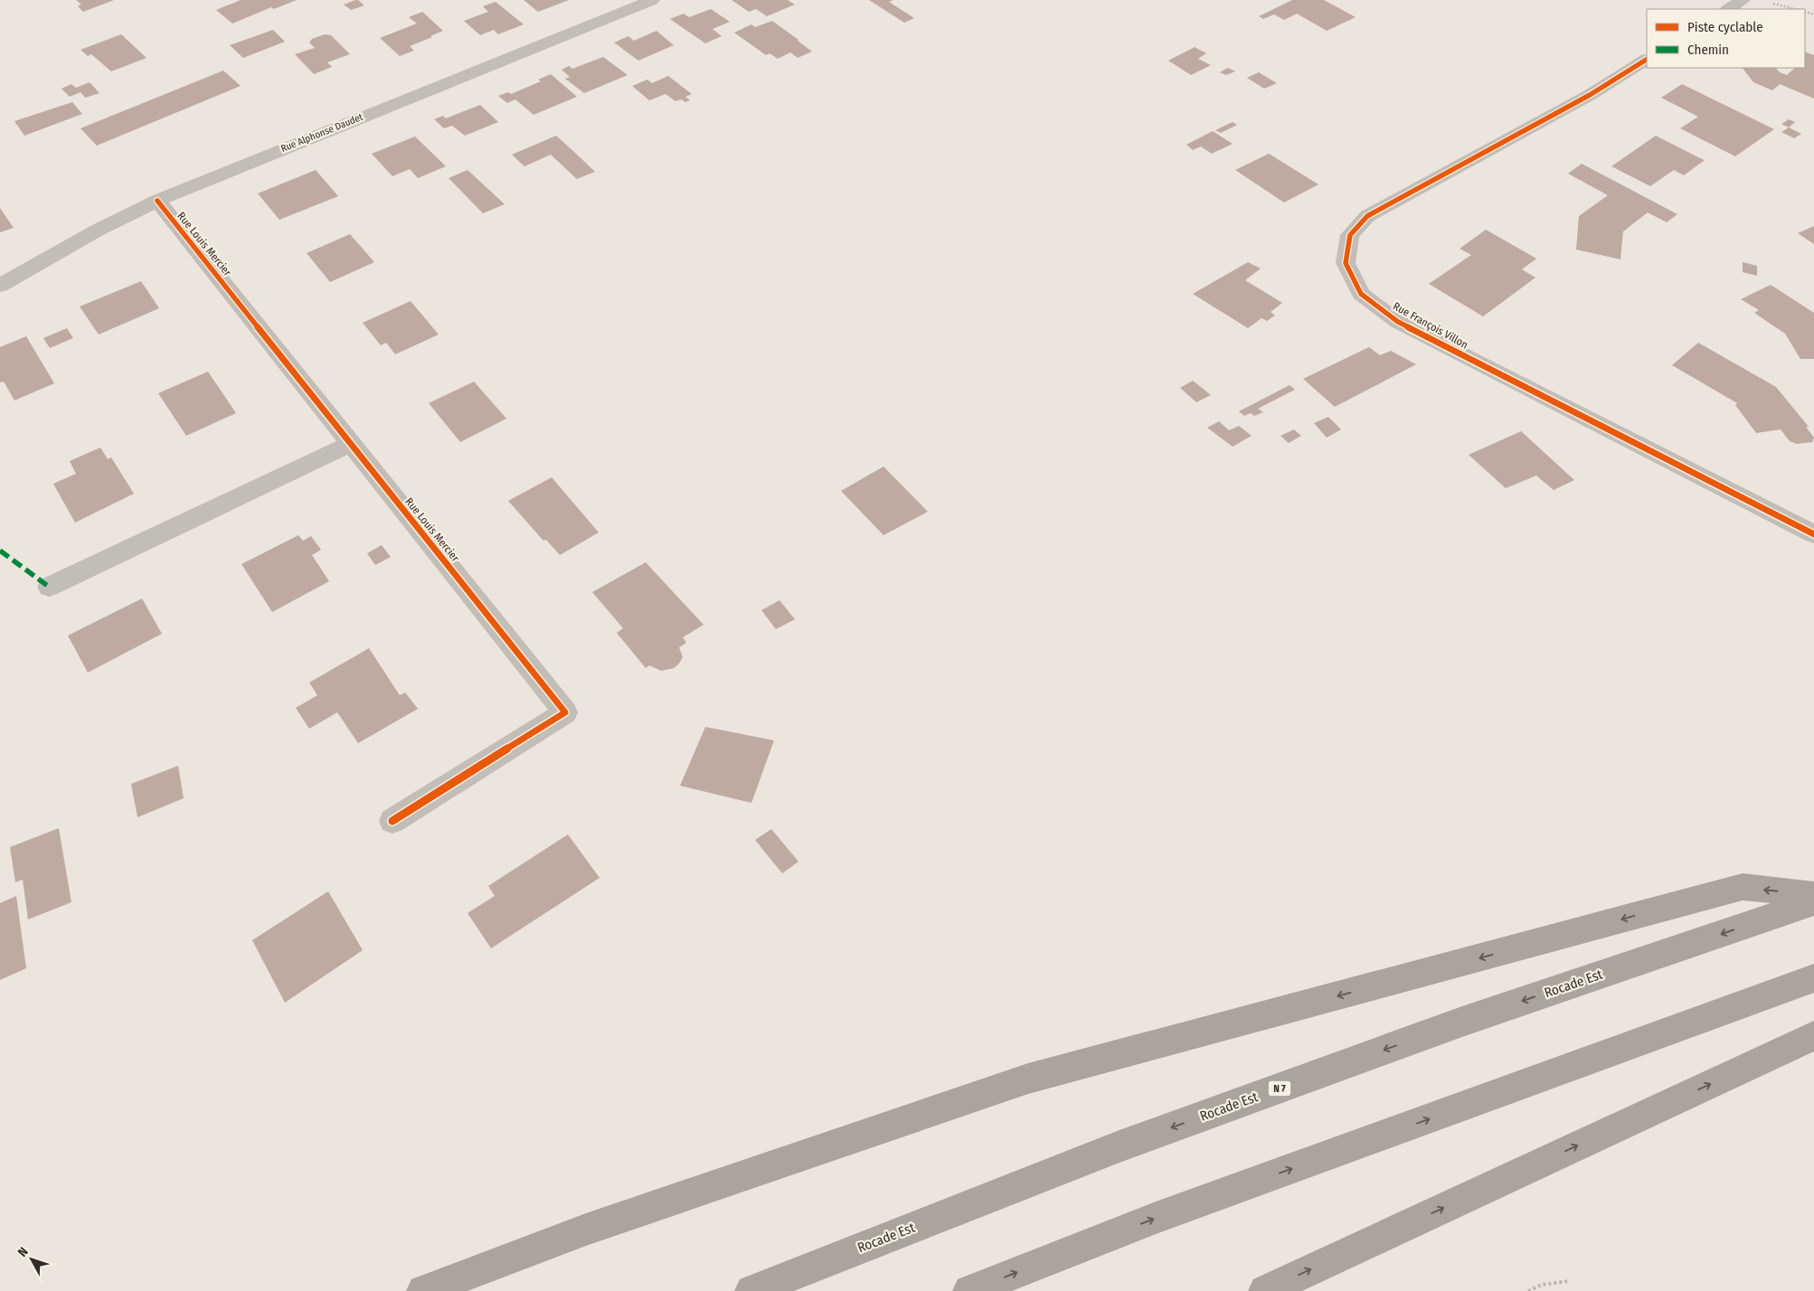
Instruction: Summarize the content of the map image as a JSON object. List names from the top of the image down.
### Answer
{
  "streets": {
    "highway": ["Rocade Est", "N 7"],
    "street": ["Rue Alphonse Daudet", "Rue Louis Mercier", "Rue François Villon"]
  },
  "crossings": [
    ["Rue Alphonse Daudet", "Rue Louis Mercier"]
  ],
  "legend": ["Piste cyclable", "Chemin"],
  "north": "top left"
}
